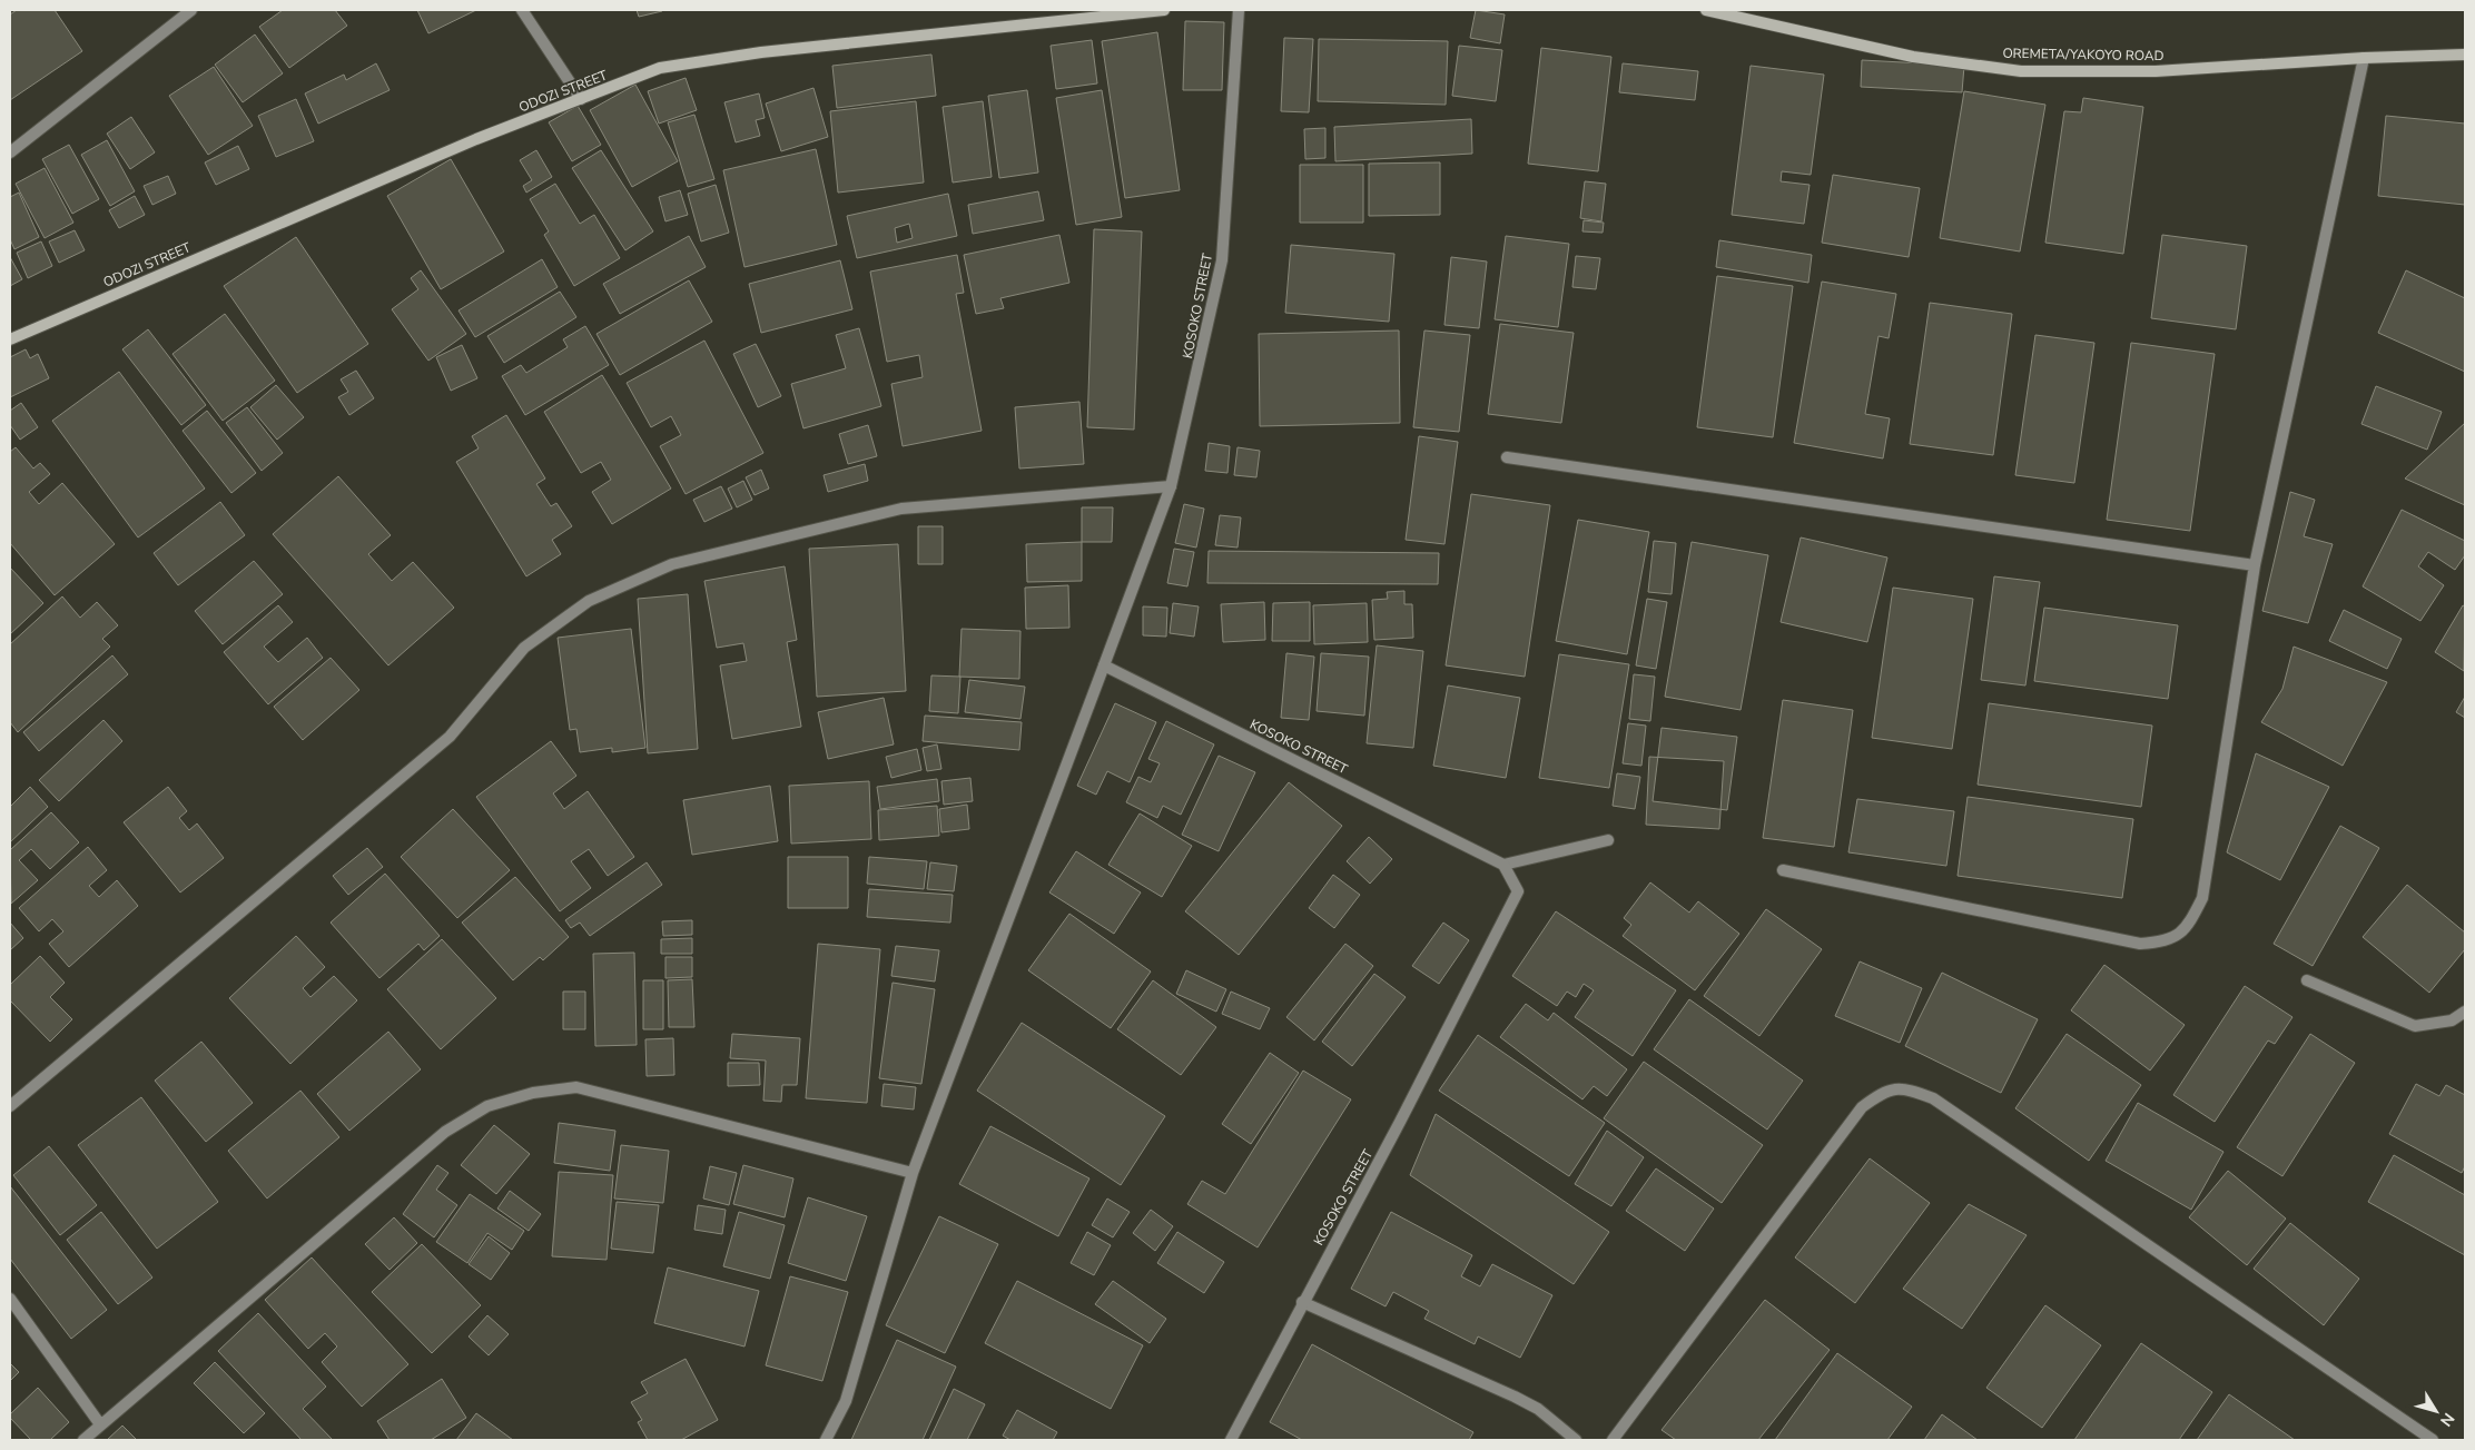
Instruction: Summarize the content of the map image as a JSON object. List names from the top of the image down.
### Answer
{
  "streets": {
    "main road": ["OREMETA/YAKOYO ROAD", "ODOZI STREET"],
    "street": ["KOSOKO STREET"]
  },
  "north": "bottom right"
}
